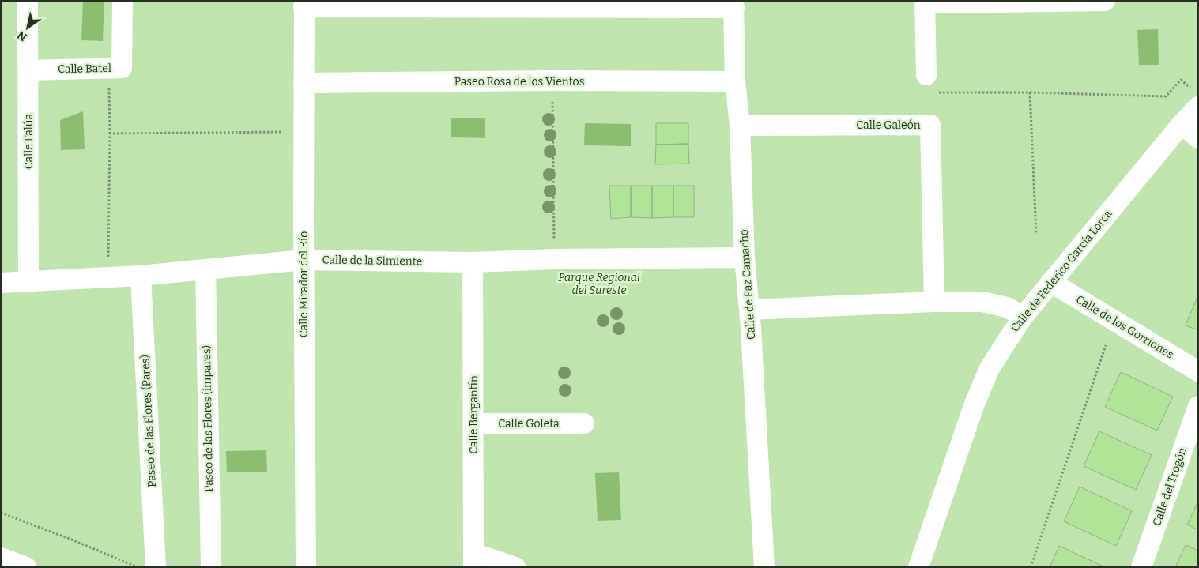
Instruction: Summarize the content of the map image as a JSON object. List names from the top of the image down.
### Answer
{
  "streets": {
    "street": [
      "Calle Batel",
      "Paseo Rosa de los Vientos",
      "Calle Galeón",
      "Calle Falúa",
      "Calle de la Simiente",
      "Calle de Federico García Lorca",
      "Calle Mirador del Río",
      "Calle de Paz Camacho",
      "Calle de los Gorriones",
      "Calle Bergantín",
      "Paseo de las Flores (impares)",
      "Paseo de las Flores (Pares)",
      "Calle Goleta",
      "Calle del Trogón"
    ]
  },
  "crossings": [
    ["Calle Batel", "Calle Falúa"],
    ["Paseo Rosa de los Vientos", "Calle Mirador del Río"],
    ["Paseo Rosa de los Vientos", "Calle de Paz Camacho"],
    ["Calle Galeón", "Calle de Paz Camacho"],
    ["Calle Falúa", "Calle de la Simiente"],
    ["Calle de la Simiente", "Calle Mirador del Río"],
    ["Calle de la Simiente", "Calle de Paz Camacho"],
    ["Calle de la Simiente", "Calle Bergantín"],
    ["Calle de la Simiente", "Paseo de las Flores (impares)"],
    ["Calle de la Simiente", "Paseo de las Flores (Pares)"],
    ["Calle de Federico García Lorca", "Calle de los Gorriones"],
    ["Calle Bergantín", "Calle Goleta"]
  ],
  "parks": ["Parque Regional del Sureste"],
  "north": "bottom left"
}
